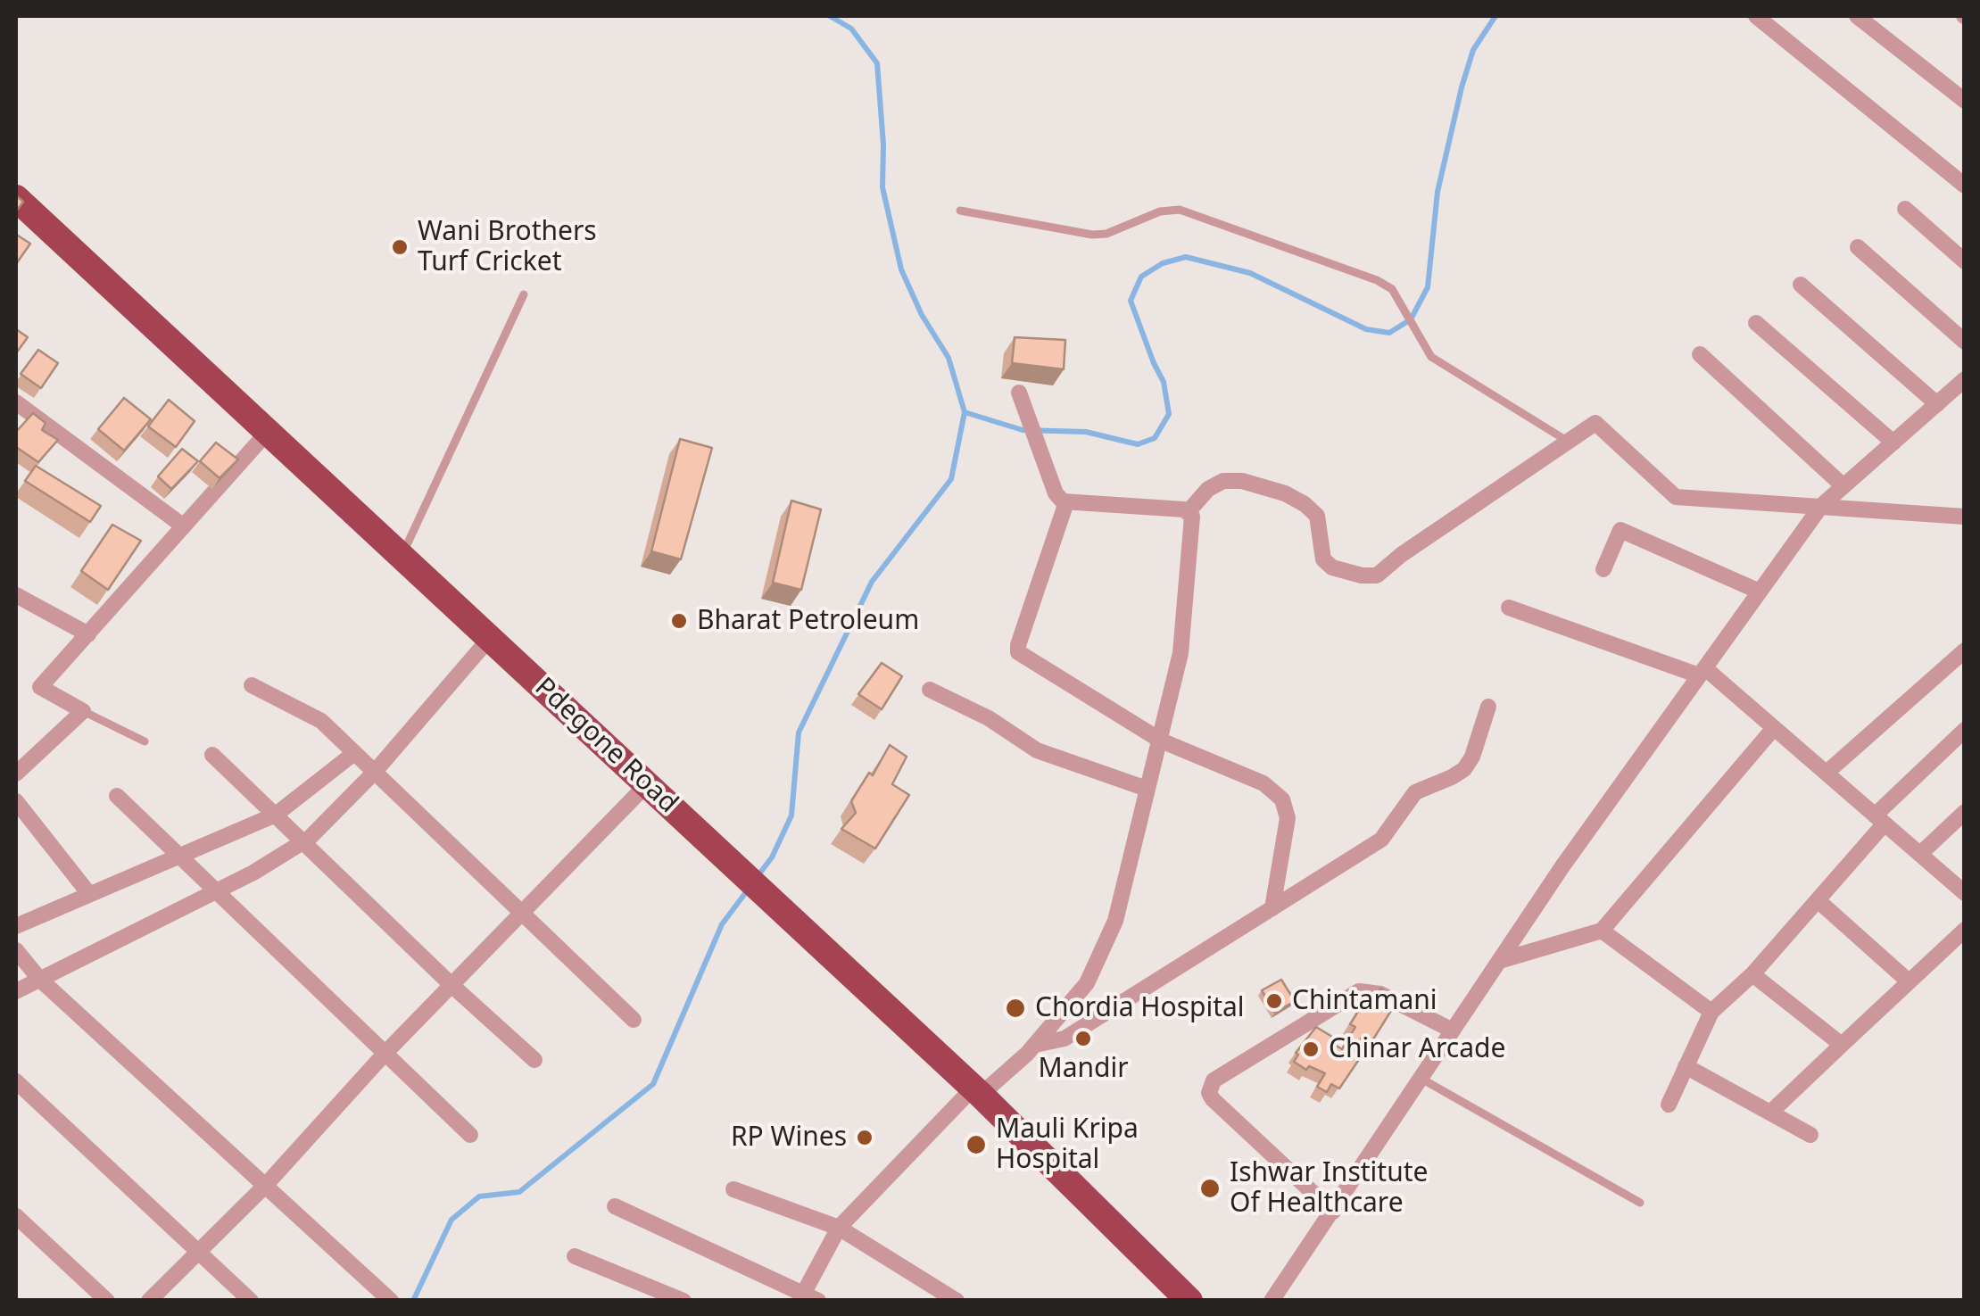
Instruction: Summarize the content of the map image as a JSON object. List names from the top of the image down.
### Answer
{
  "streets": {
    "highway": ["Pdegone Road"]
  },
  "places": [
    "Wani Brothers Turf Cricket",
    "Bharat Petroleum",
    "Chintamani",
    "Chordia Hospital",
    "Mandir",
    "Chinar Arcade",
    "RP Wines",
    "Mauli Kripa Hospital",
    "Ishwar Institute Of Healthcare"
  ]
}
